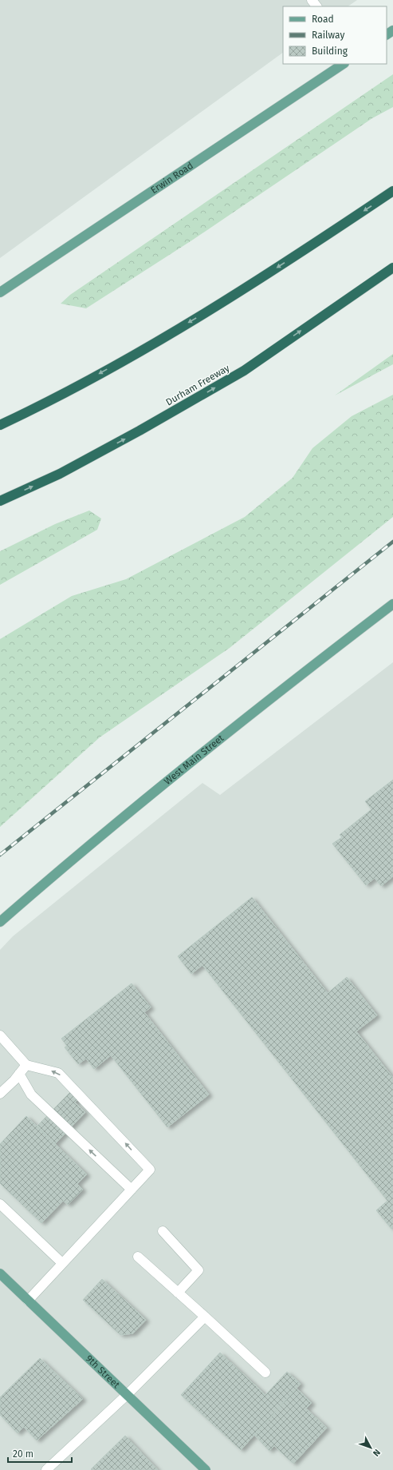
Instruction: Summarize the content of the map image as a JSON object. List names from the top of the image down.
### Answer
{
  "streets": {
    "highway": ["Durham Freeway"],
    "main road": ["Erwin Road", "West Main Street", "9th Street"]
  },
  "legend": ["Road", "Railway", "Building"],
  "scale_bar": "20 m",
  "north": "bottom right"
}
